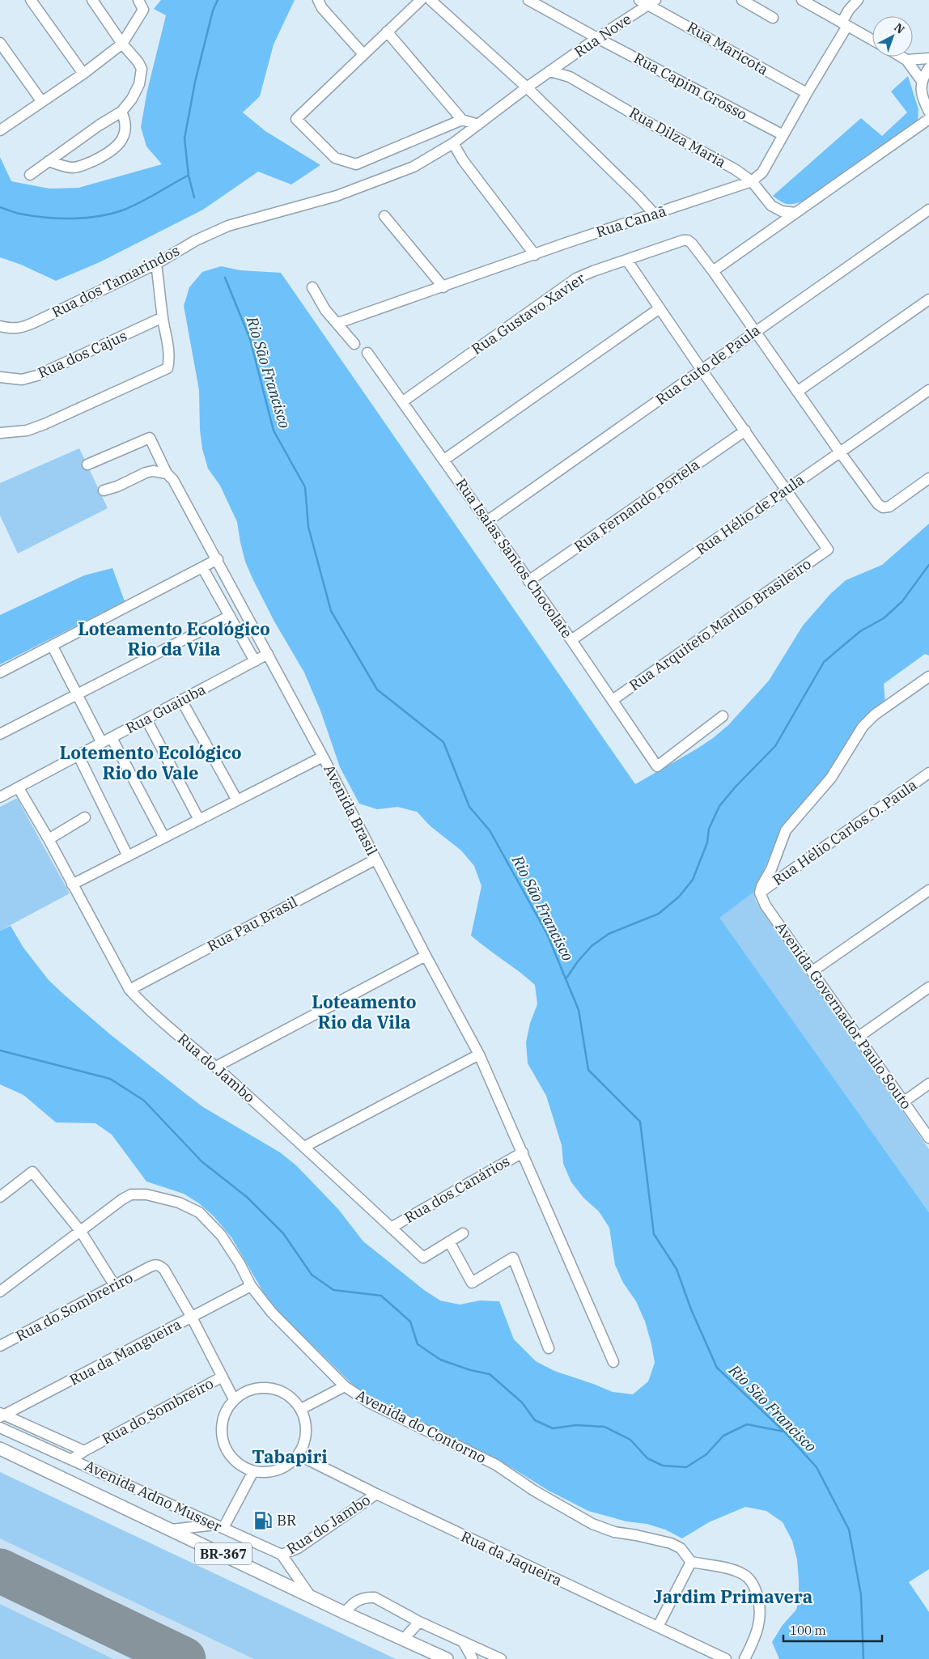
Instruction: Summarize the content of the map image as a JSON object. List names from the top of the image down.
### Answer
{
  "streets": {
    "main road": ["BR-367"],
    "street": [
      "Rua Nove",
      "Rua Maricota",
      "Rua Capim Grosso",
      "Rua Dilza Maria",
      "Rua Canaã",
      "Rua dos Tamarindos",
      "Rua Gustavo Xavier",
      "Rua dos Cajus",
      "Rua Guto de Paula",
      "Rua Fernando Portela",
      "Rua Hélio de Paula",
      "Rua Isaías Santos Chocolate",
      "Rua Arquiteto Marluo Brasileiro",
      "Rua Guaiuba",
      "Avenida Brasil",
      "Rua Hélio Carlos O. Paula",
      "Rua Pau Brasil",
      "Avenida Governador Paulo Souto",
      "Rua do Jambo",
      "Rua dos Canários",
      "Rua do Sombreriro",
      "Rua da Mangueira",
      "Rua do Sombreiro",
      "Avenida do Contorno",
      "Avenida Adno Musser",
      "Rua da Jaqueira"
    ]
  },
  "crossings": [
    ["Rua Nove", "Rua Maricota"],
    ["Rua Nove", "Rua Capim Grosso"],
    ["Rua Nove", "Rua Dilza Maria"],
    ["Rua Nove", "Rua dos Tamarindos"],
    ["Rua Maricota", "Rua Canaã"],
    ["Rua Capim Grosso", "Rua Canaã"],
    ["Rua Dilza Maria", "Rua Canaã"],
    ["Rua Gustavo Xavier", "Rua Isaías Santos Chocolate"],
    ["Rua Guto de Paula", "Rua Isaías Santos Chocolate"],
    ["Rua Fernando Portela", "Rua Isaías Santos Chocolate"],
    ["Rua Hélio de Paula", "Rua Isaías Santos Chocolate"],
    ["Rua Hélio de Paula", "Rua Arquiteto Marluo Brasileiro"],
    ["Rua Isaías Santos Chocolate", "Rua Arquiteto Marluo Brasileiro"],
    ["Rua Guaiuba", "Avenida Brasil"],
    ["Rua Guaiuba", "Rua do Jambo"],
    ["Avenida Brasil", "Rua Pau Brasil"],
    ["Avenida Brasil", "Rua dos Canários"],
    ["Rua Hélio Carlos O. Paula", "Avenida Governador Paulo Souto"],
    ["Rua Pau Brasil", "Rua do Jambo"],
    ["Rua do Jambo", "Rua dos Canários"],
    ["Rua do Jambo", "Avenida Adno Musser"],
    ["Rua do Jambo", "Rua da Jaqueira"],
    ["Rua do Sombreriro", "Rua do Sombreiro"],
    ["Rua da Mangueira", "Rua do Sombreiro"],
    ["Rua da Mangueira", "Avenida do Contorno"],
    ["Rua do Sombreiro", "Avenida Adno Musser"],
    ["Rua do Sombreiro", "Rua da Jaqueira"],
    ["Avenida Adno Musser", "BR-367"]
  ],
  "districts": [
    "Loteamento Ecológico Rio da Vila",
    "Lotemento Ecológico Rio do Vale",
    "Loteamento Rio da Vila",
    "Tabapiri",
    "Jardim Primavera"
  ],
  "water": ["Rio São Francisco"],
  "places": {
    "fuel station": ["BR"]
  },
  "scale_bar": "100 m",
  "north": "top right"
}
